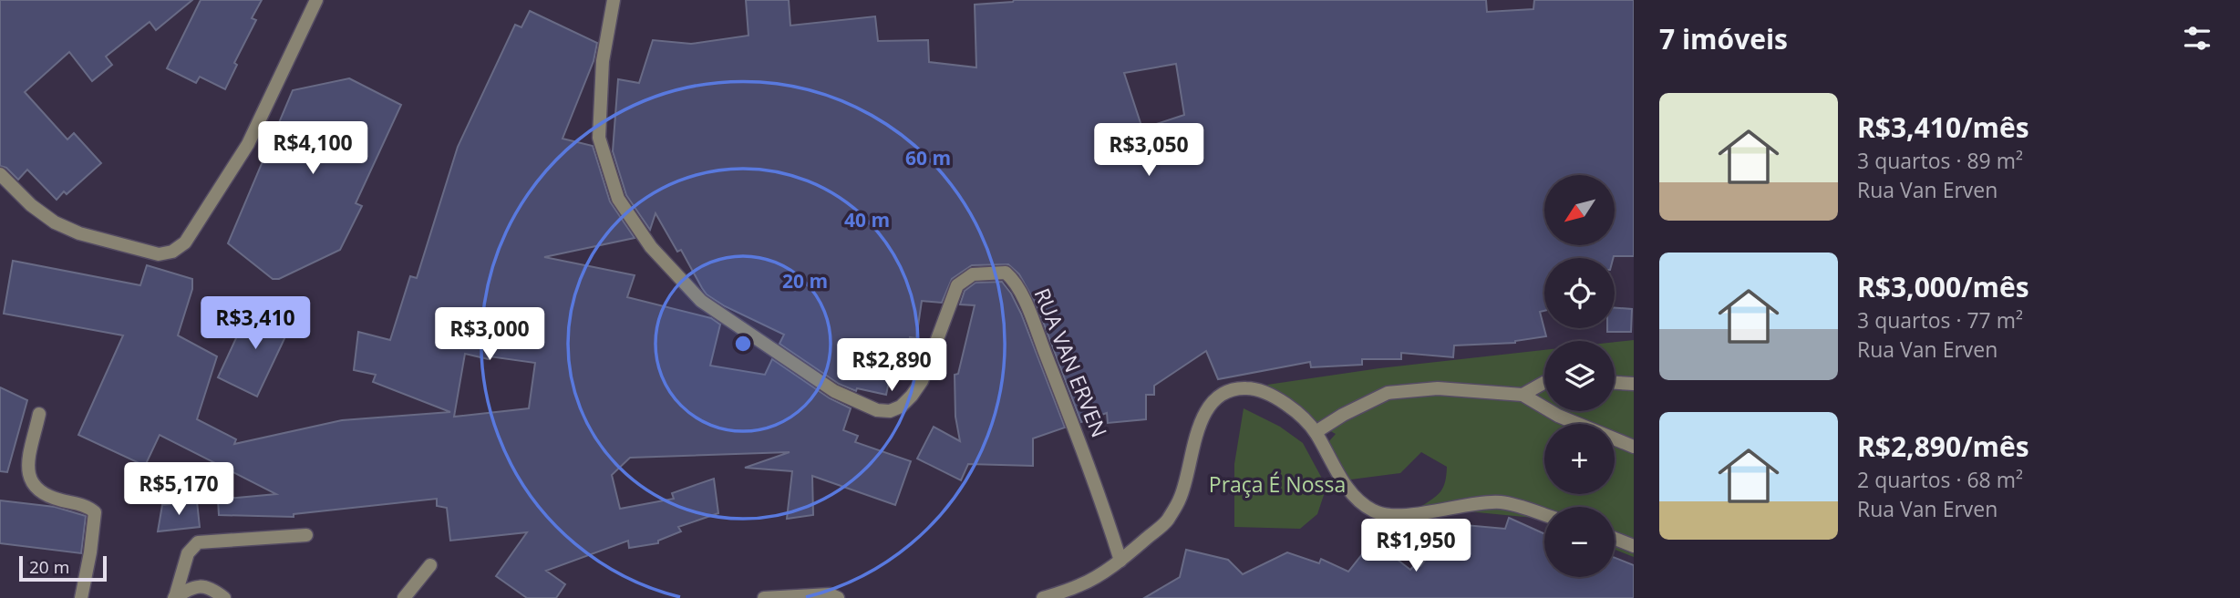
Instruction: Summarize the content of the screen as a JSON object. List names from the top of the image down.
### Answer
{
  "streets": {
    "street": ["RUA VAN ERVEN"]
  },
  "parks": ["Praça É Nossa"],
  "scale_bar": "20 m",
  "north": "bottom left",
  "page": {
    "heading": "7 imóveis",
    "list": [
      {
        "name": "R$3,410/mês",
        "note": "3 quartos · 89 m² · Rua Van Erven"
      },
      {
        "name": "R$3,000/mês",
        "note": "3 quartos · 77 m² · Rua Van Erven"
      },
      {
        "name": "R$2,890/mês",
        "note": "2 quartos · 68 m² · Rua Van Erven"
      }
    ],
    "price": [
      "R$4,100",
      "R$3,050",
      "R$3,410",
      "R$3,000",
      "R$2,890",
      "R$5,170",
      "R$1,950"
    ],
    "map_buttons": ["+", "−"],
    "scale": "20 m"
  },
  "rings": ["60 m", "40 m", "20 m"]
}
